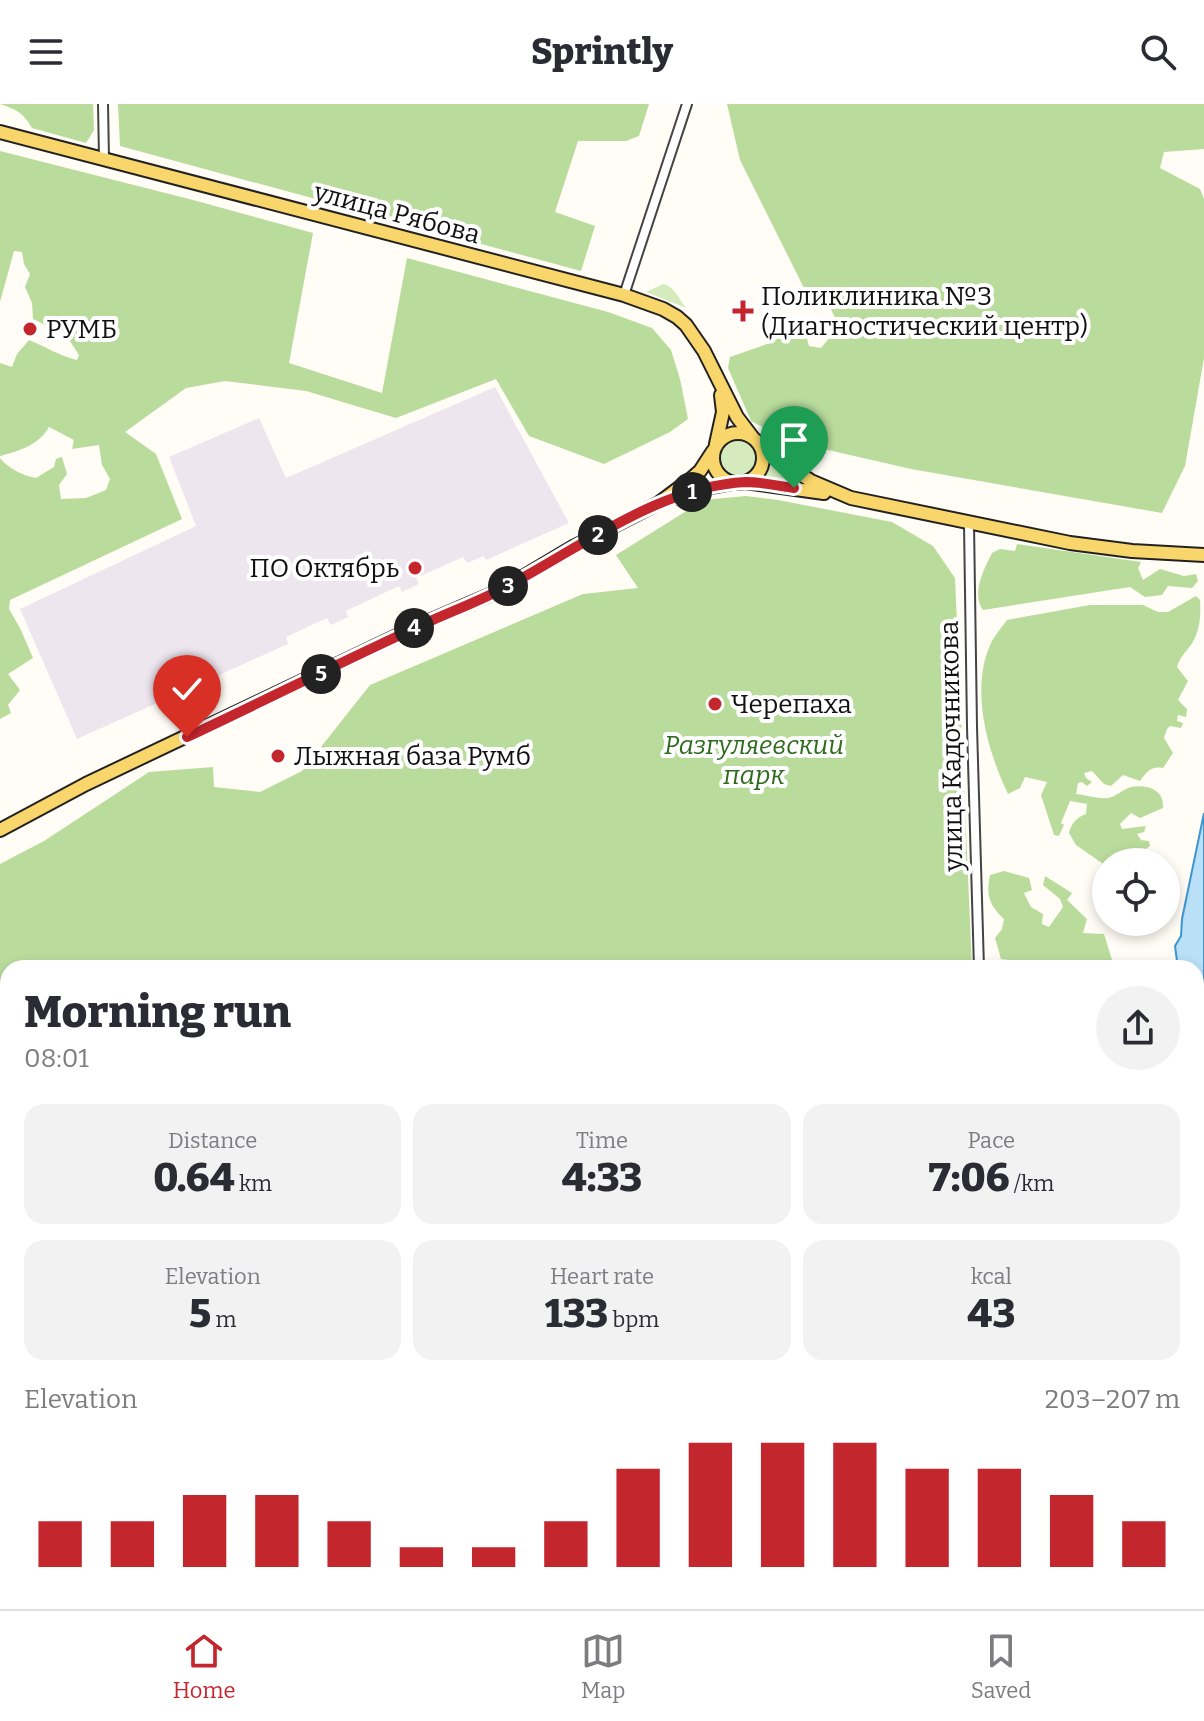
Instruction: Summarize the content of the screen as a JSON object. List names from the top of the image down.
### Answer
{
  "streets": {
    "main road": ["улица Рябова"],
    "street": ["улица Кадочникова"]
  },
  "parks": ["Разгуляевский парк"],
  "places": {
    "health": ["Поликлиника №3 (Диагностический центр)"],
    "other": [
      "РУМБ",
      "ПО Октябрь",
      "Черепаха",
      "Лыжная база Румб"
    ]
  },
  "page": {
    "header": "Sprintly",
    "pins": [
      "1",
      "2",
      "3",
      "4",
      "5"
    ],
    "heading": ["Morning run", "08:01"],
    "stats": [
      ["Distance", "0.64 km"],
      ["Time", "4:33"],
      ["Pace", "7:06 /km"],
      ["Elevation", "5 m"],
      ["Heart rate", "133 bpm"],
      ["kcal", "43"]
    ],
    "chart": ["Elevation", "203–207 m"],
    "tabs": ["Home", "Map", "Saved"]
  }
}
